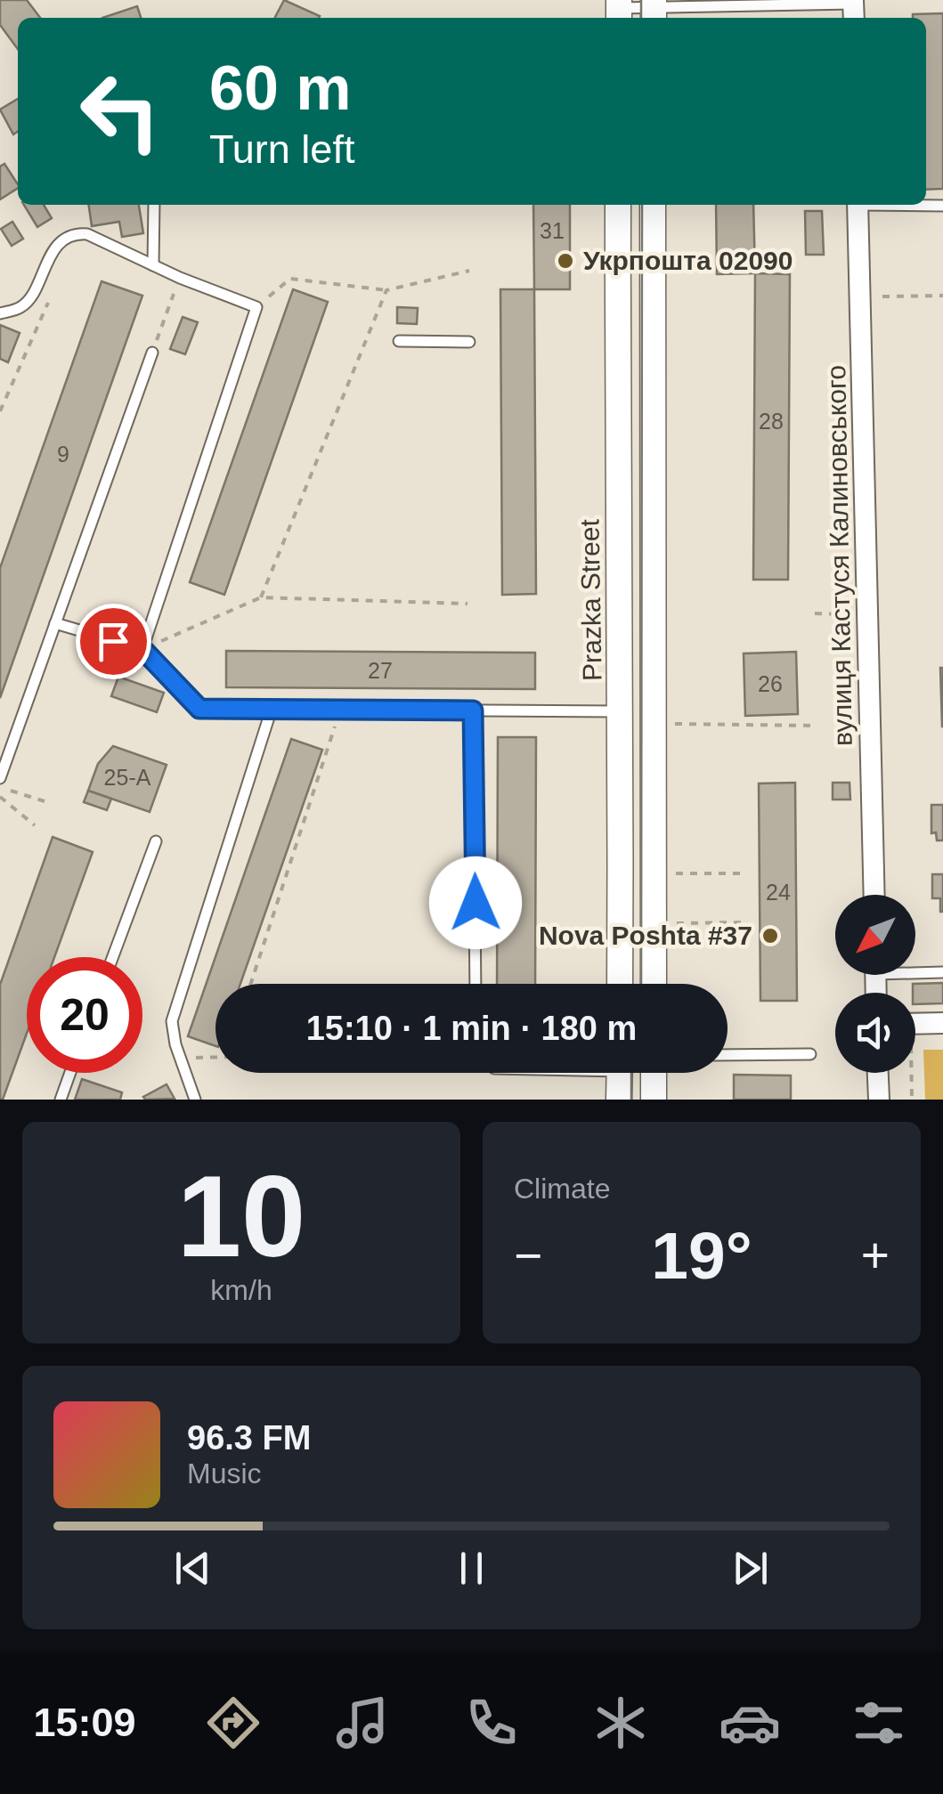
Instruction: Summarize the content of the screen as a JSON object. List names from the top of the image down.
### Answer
{
  "streets": {
    "street": ["вулиця Кастуся Калиновського", "Prazka Street"]
  },
  "places": ["Укрпошта 02090", "Nova Poshta #37"],
  "house_numbers": [
    "31",
    "28",
    "9",
    "27",
    "26",
    "25-А",
    "24"
  ],
  "north": "bottom left",
  "page": {
    "turn": ["60 m", "Turn left"],
    "limit": "20",
    "trip": "15:10 · 1 min · 180 m",
    "tile": [
      ["10", "km/h"],
      "Climate"
    ],
    "heat": ["−", "19°", "+"],
    "song": ["96.3 FM", "Music"],
    "tabs": "15:09"
  }
}
